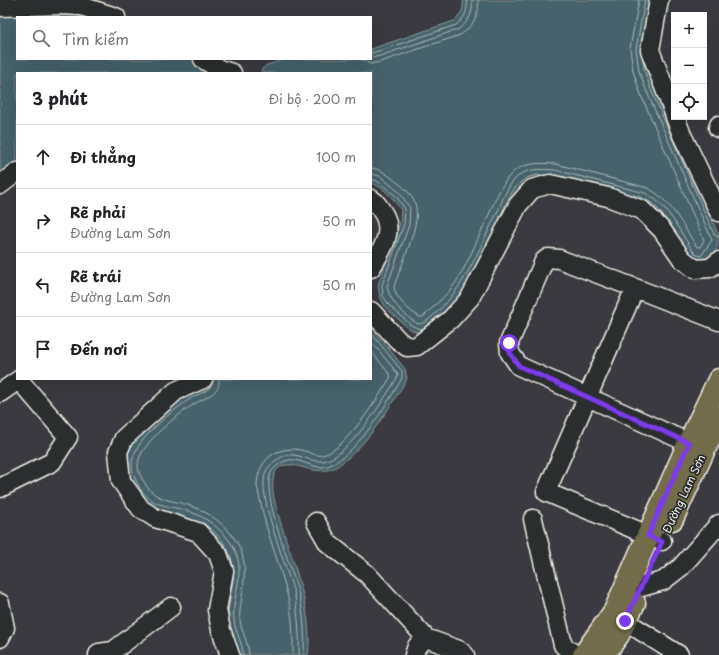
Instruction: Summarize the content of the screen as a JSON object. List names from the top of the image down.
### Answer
{
  "streets": {
    "main road": ["Đường Lam Sơn"]
  },
  "page": {
    "map_buttons": ["+", "−"],
    "search": "Tìm kiếm",
    "heading": ["3 phút", "Đi bộ · 200 m"],
    "list": [
      ["Đi thẳng", "100 m"],
      ["Rẽ phải", "Đường Lam Sơn", "50 m"],
      ["Rẽ trái", "Đường Lam Sơn", "50 m"],
      "Đến nơi"
    ]
  }
}
